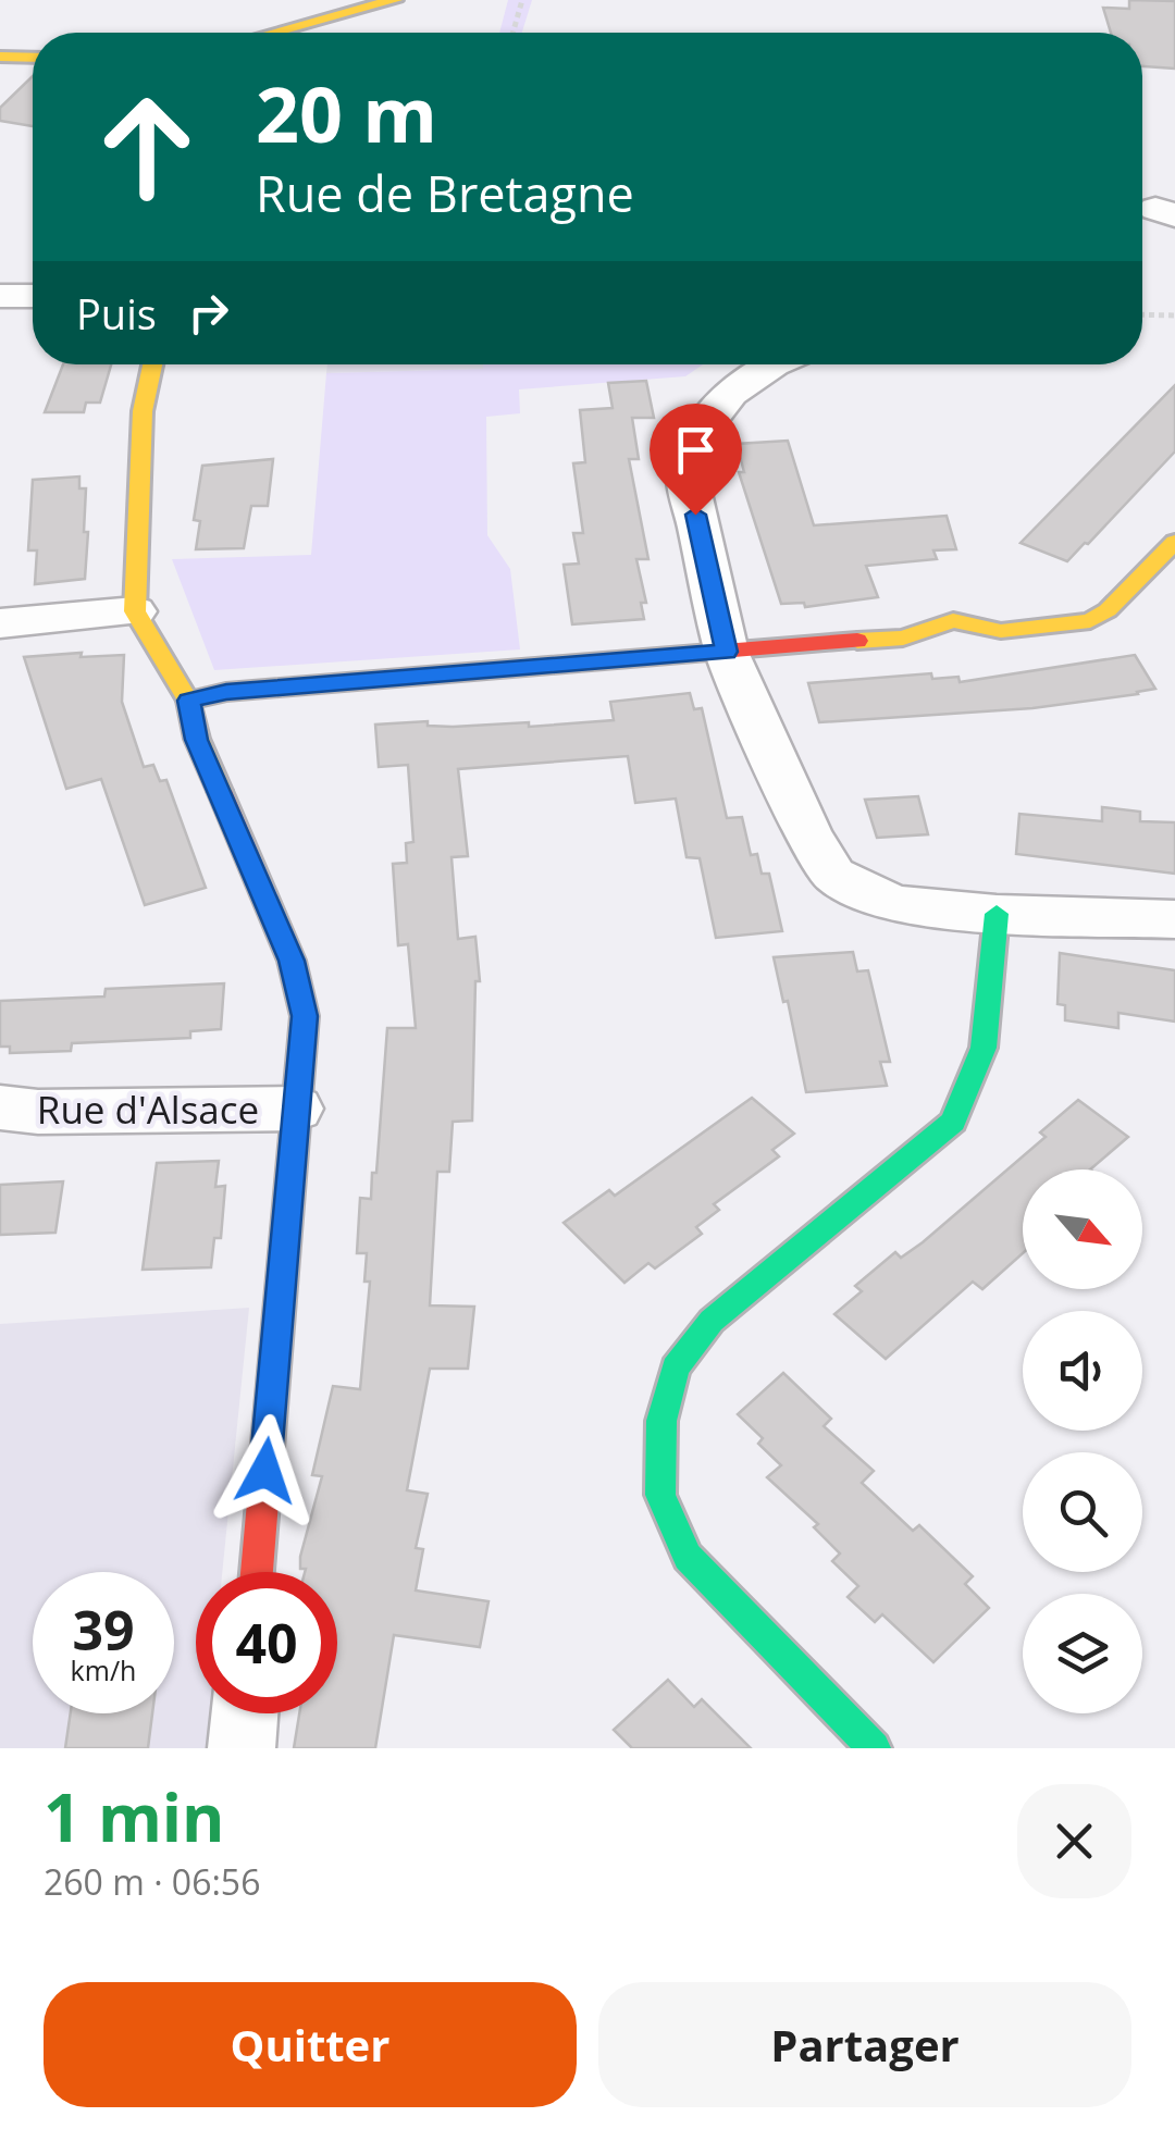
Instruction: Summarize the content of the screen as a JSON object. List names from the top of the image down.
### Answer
{
  "streets": {
    "street": ["Rue d'Alsace"]
  },
  "north": "bottom right",
  "page": {
    "turn": ["20 m", "Rue de Bretagne"],
    "then": "Puis",
    "speed": "39 km/h",
    "limit": "40",
    "heading": ["1 min", "260 m · 06:56"],
    "buttons": ["Quitter", "Partager"]
  }
}
